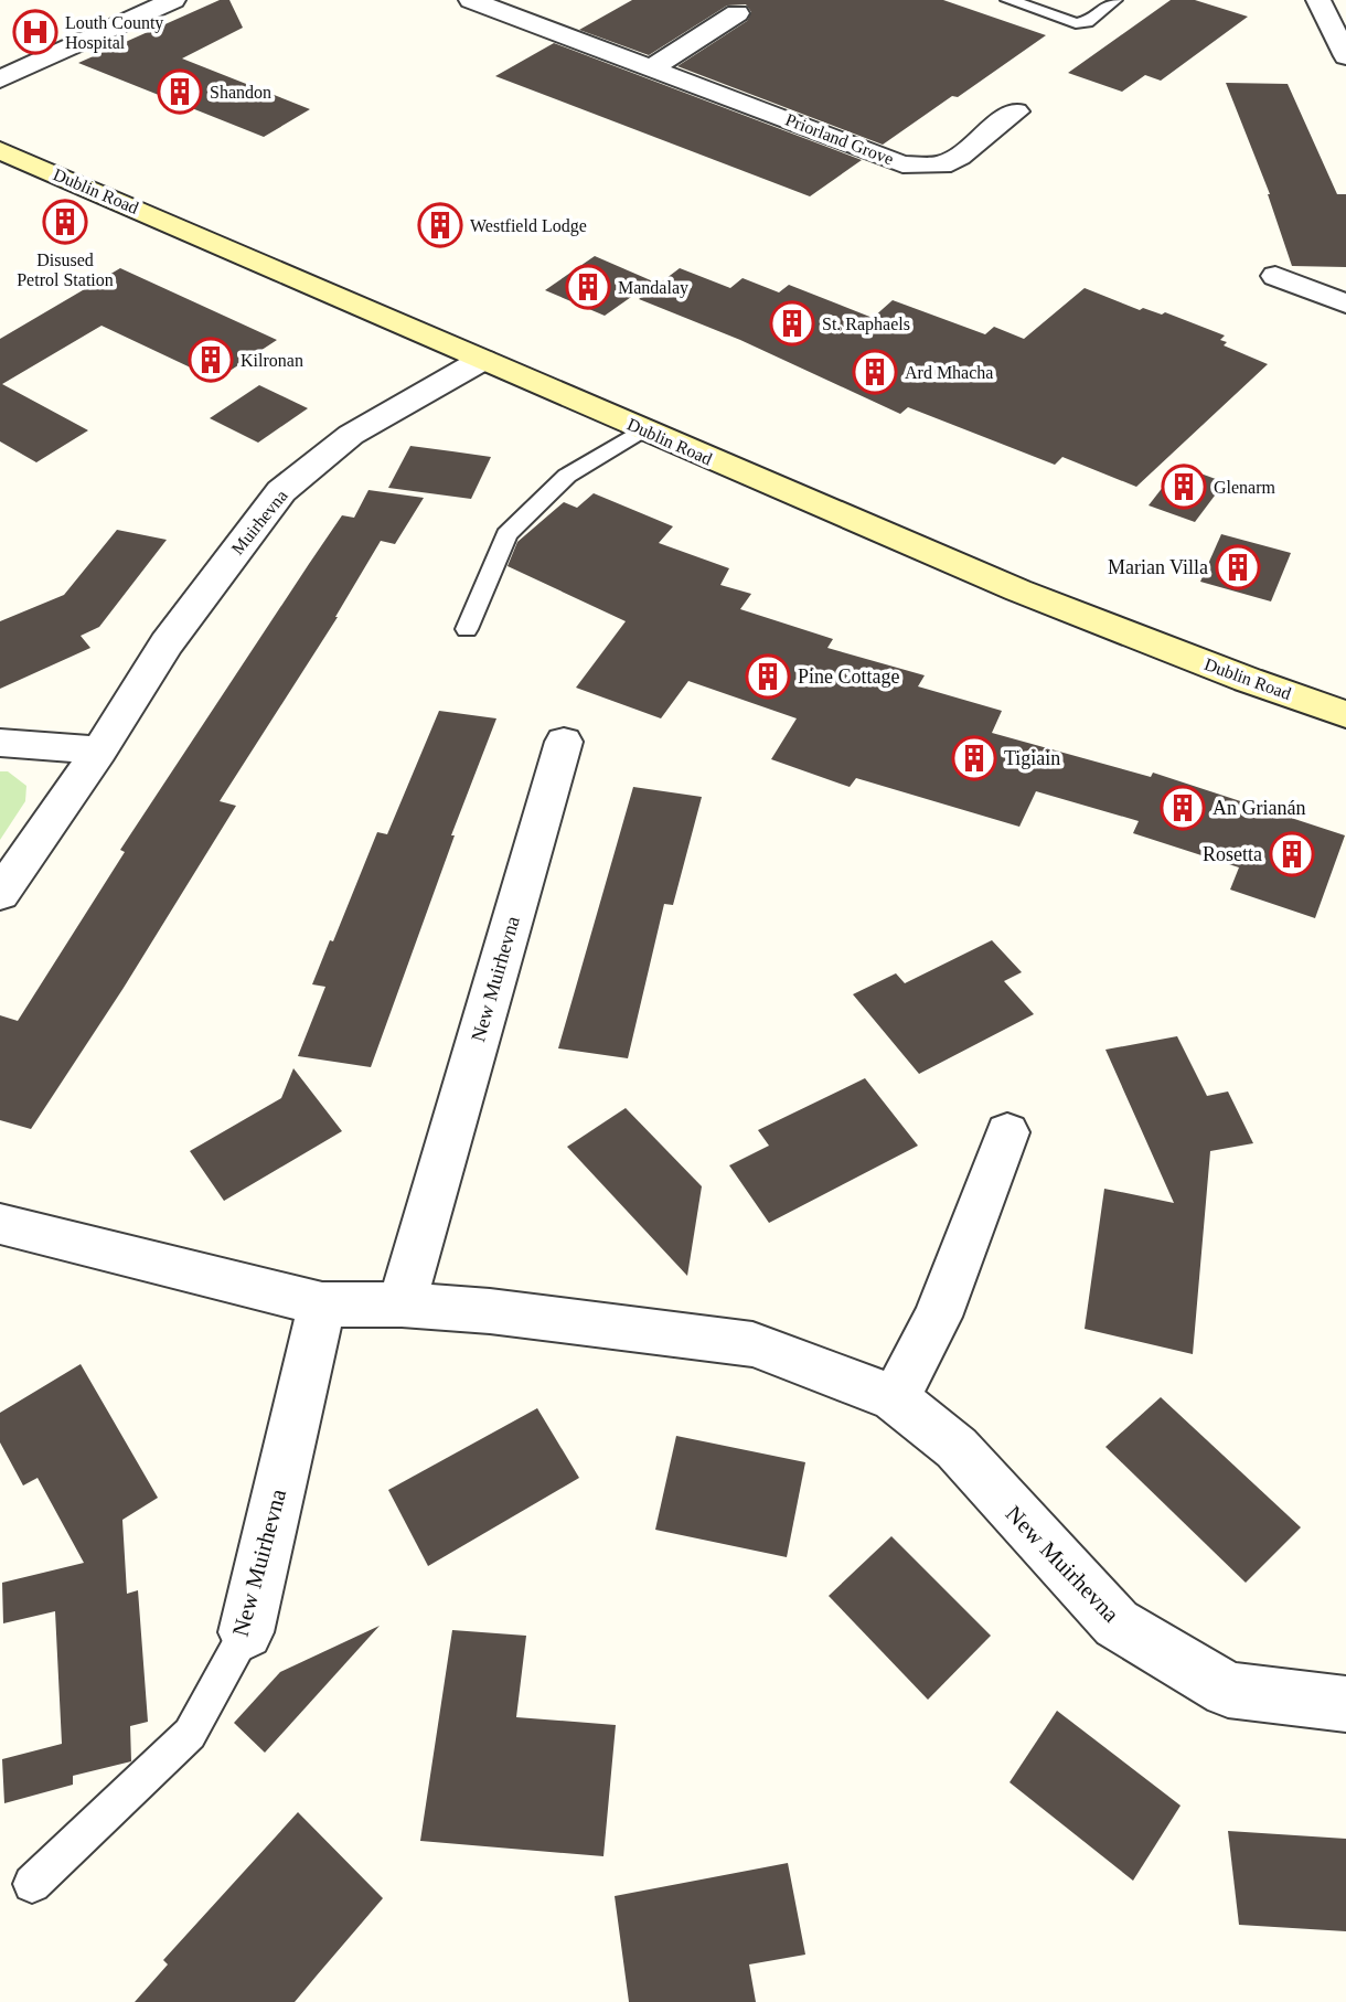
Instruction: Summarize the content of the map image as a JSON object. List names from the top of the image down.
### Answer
{
  "streets": {
    "main road": ["Dublin Road"],
    "street": ["Priorland Grove", "Muirhevna", "New Muirhevna"]
  },
  "crossings": [
    ["Dublin Road", "Muirhevna"]
  ],
  "places": {
    "hospital": ["Louth County Hospital"],
    "building": [
      "Shandon",
      "Disused Petrol Station",
      "Westfield Lodge",
      "Mandalay",
      "St. Raphaels",
      "Kilronan",
      "Ard Mhacha",
      "Glenarm",
      "Marian Villa",
      "Pine Cottage",
      "Tigiain",
      "An Grianán",
      "Rosetta"
    ]
  }
}
